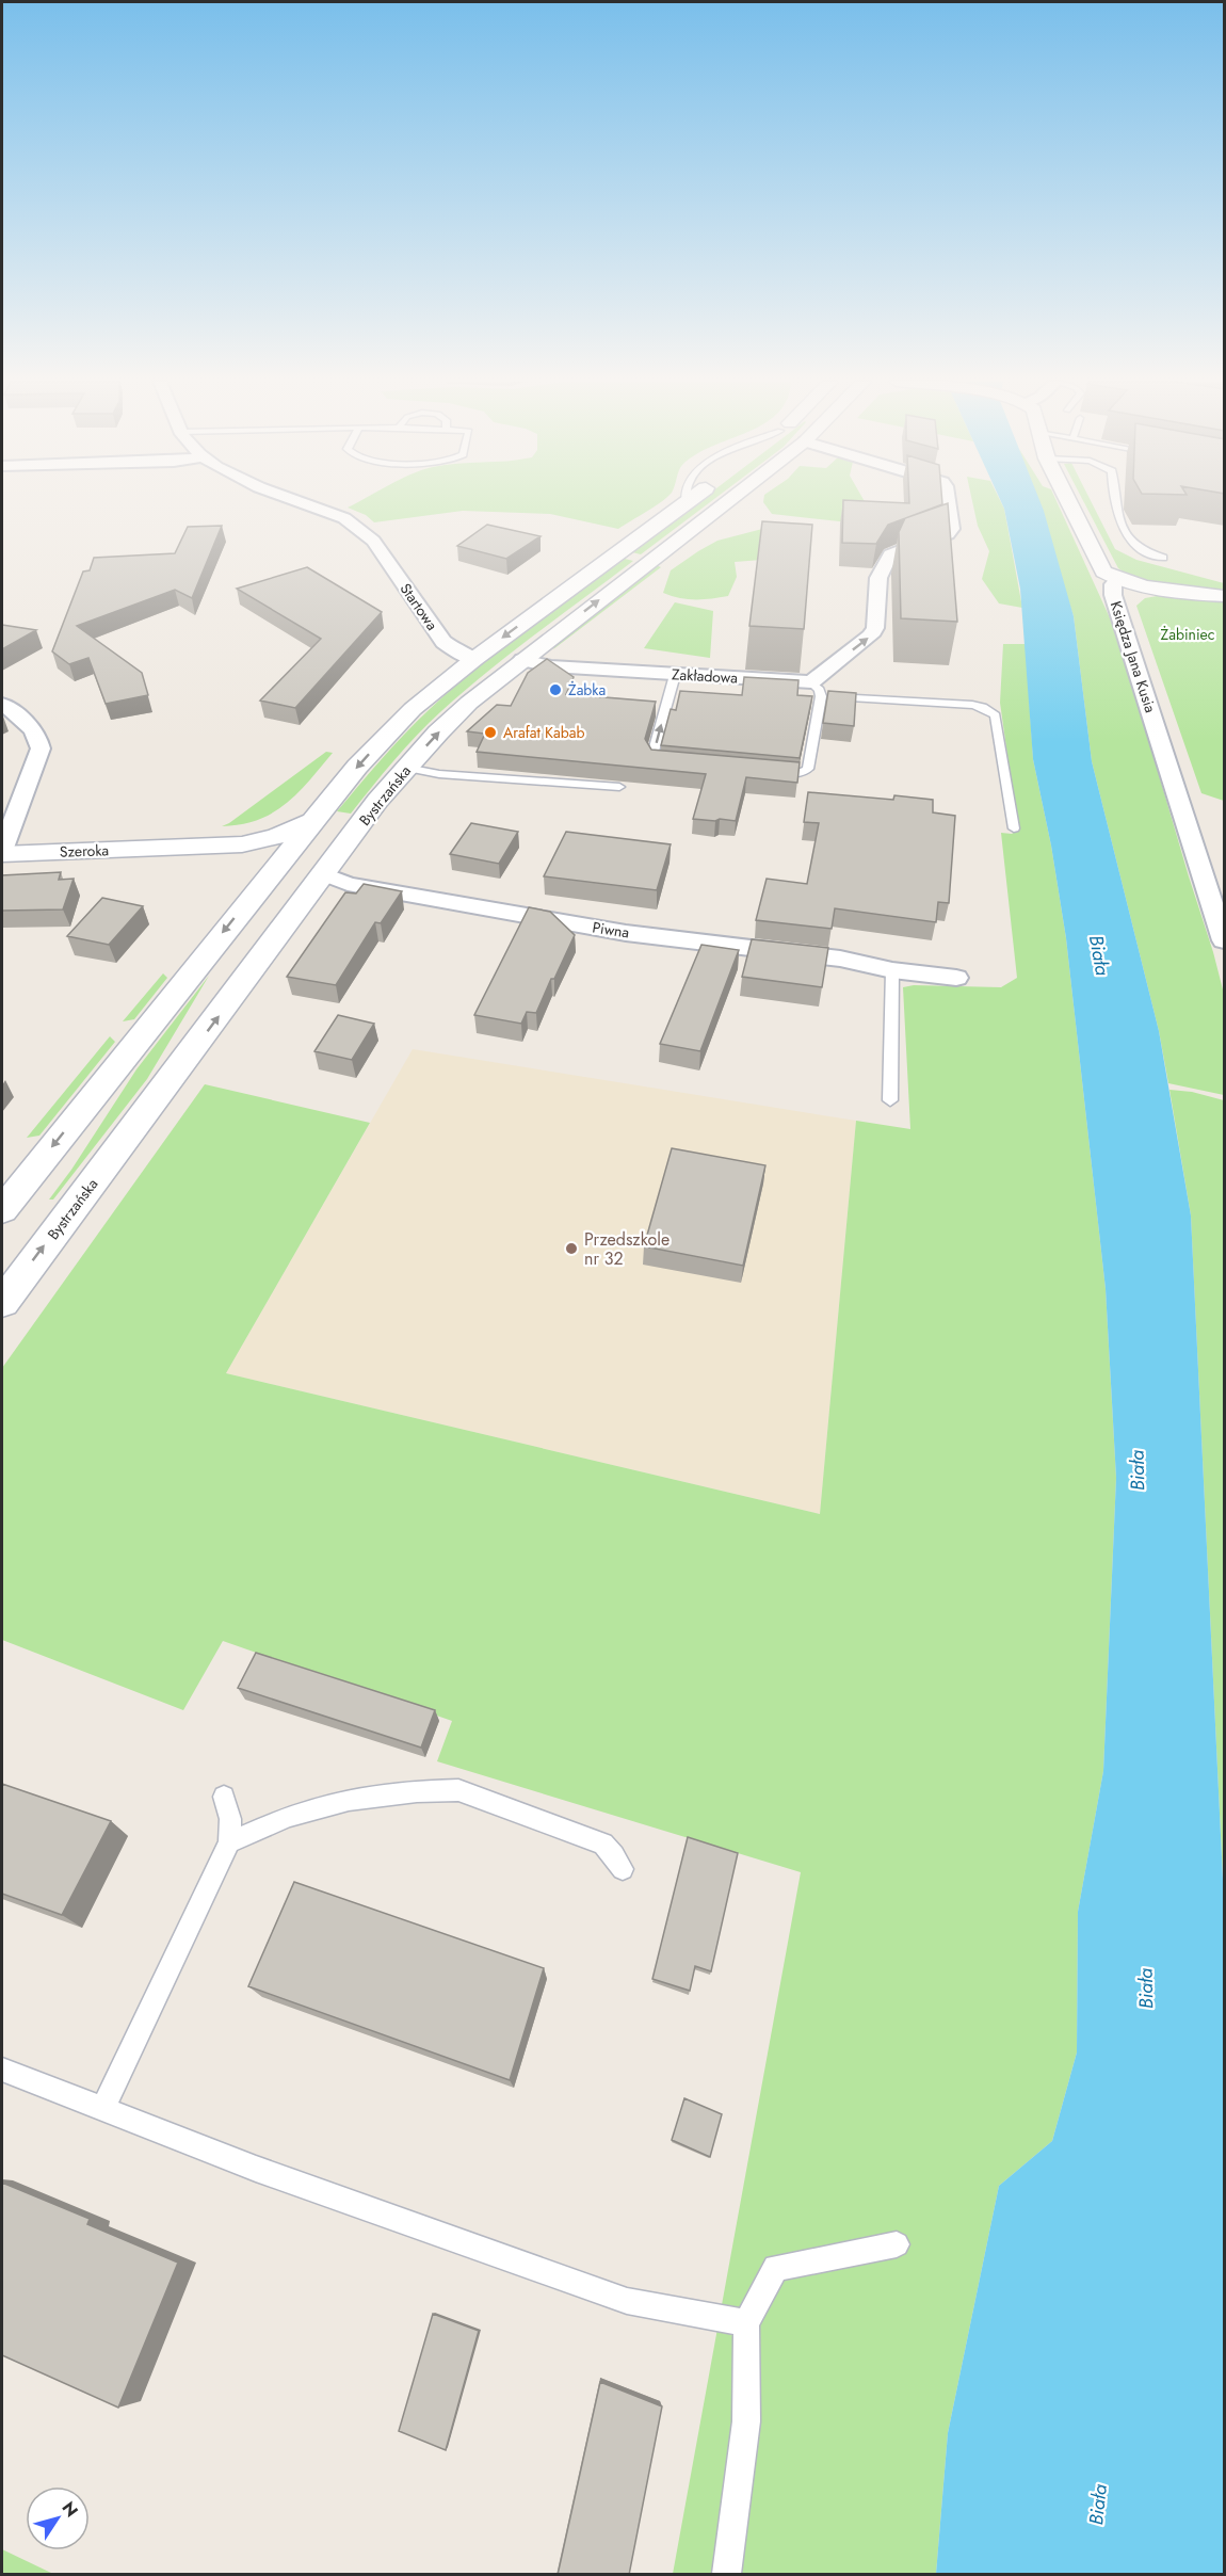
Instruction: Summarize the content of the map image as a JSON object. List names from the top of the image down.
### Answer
{
  "streets": {
    "main road": [
      "Księdza Jana Kusia",
      "Bystrzańska",
      "Szeroka",
      "Piwna"
    ],
    "street": ["Startowa", "Zakładowa"]
  },
  "crossings": [
    ["Zakładowa", "Bystrzańska"],
    ["Bystrzańska", "Szeroka"],
    ["Bystrzańska", "Piwna"],
    ["Szeroka", "Piwna"]
  ],
  "water": ["Biała"],
  "parks": ["Żabiniec"],
  "places": ["Żabka", "Arafat Kabab", "Przedszkole nr 32"],
  "north": "top right"
}
